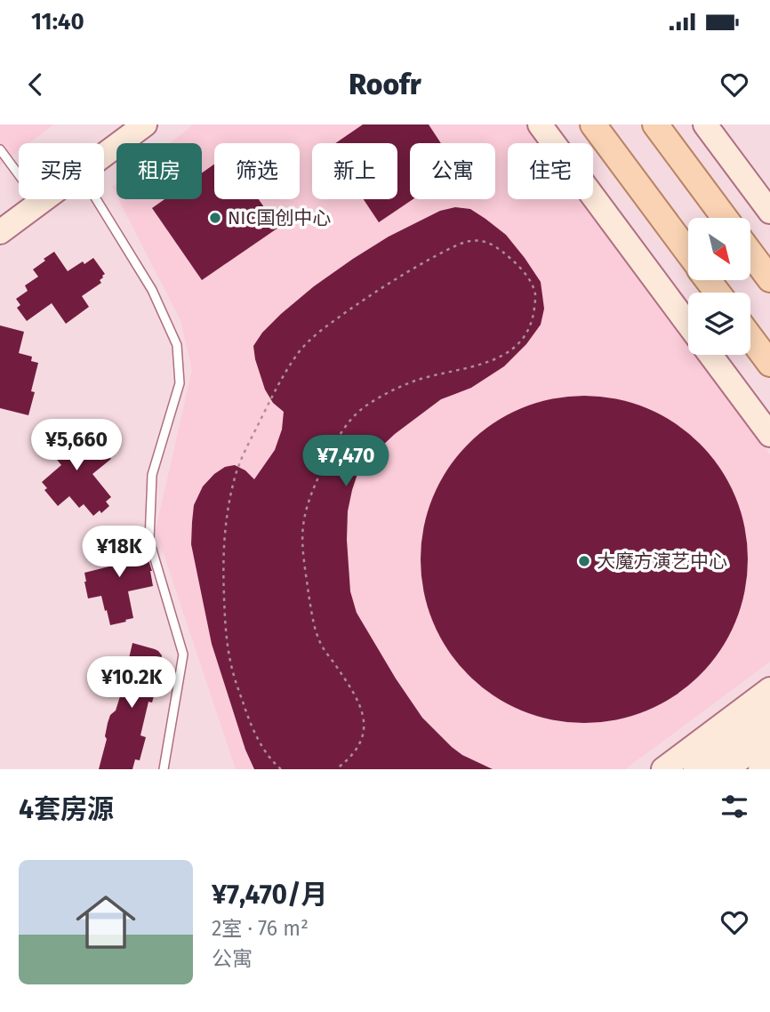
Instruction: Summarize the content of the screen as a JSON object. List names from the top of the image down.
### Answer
{
  "places": ["NIC国创中心", "大魔方演艺中心"],
  "north": "bottom right",
  "page": {
    "status": "11:40",
    "header": "Roofr",
    "chip": [
      "买房",
      "租房",
      "筛选",
      "新上",
      "公寓",
      "住宅"
    ],
    "price": [
      "¥5,660",
      "¥7,470",
      "¥18K",
      "¥10.2K"
    ],
    "heading": "4套房源",
    "list": [
      {
        "name": "¥7,470/月",
        "note": "2室 · 76 m² · 公寓"
      }
    ]
  }
}
